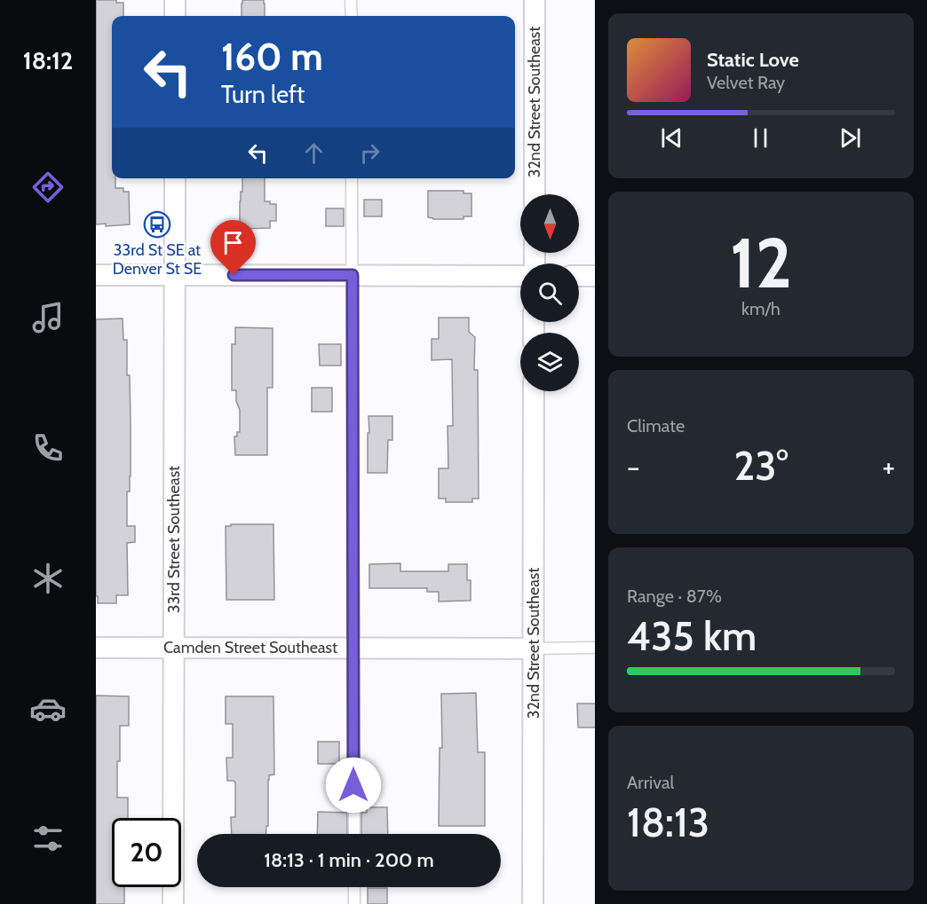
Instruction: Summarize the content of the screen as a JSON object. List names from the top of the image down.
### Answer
{
  "streets": {
    "street": ["32nd Street Southeast", "33rd Street Southeast", "Camden Street Southeast"]
  },
  "crossings": [
    ["32nd Street Southeast", "Camden Street Southeast"],
    ["33rd Street Southeast", "Camden Street Southeast"]
  ],
  "places": {
    "bus stop": ["33rd St SE at Denver St SE"]
  },
  "north": "bottom",
  "page": {
    "tabs": "18:12",
    "turn": ["160 m", "Turn left"],
    "song": ["Static Love", "Velvet Ray"],
    "tile": [
      ["12", "km/h"],
      "Climate",
      ["Range · 87%", "435 km"],
      ["Arrival", "18:13"]
    ],
    "heat": ["−", "23°", "+"],
    "limit": "20",
    "trip": "18:13 · 1 min · 200 m"
  }
}
